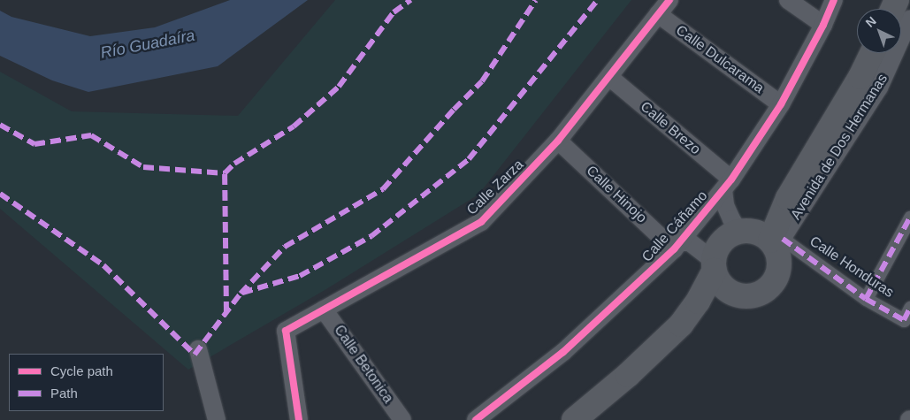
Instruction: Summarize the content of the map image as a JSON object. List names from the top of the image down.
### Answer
{
  "streets": {
    "street": [
      "Calle Dulcarama",
      "Calle Brezo",
      "Avenida de Dos Hermanas",
      "Calle Zarza",
      "Calle Hinojo",
      "Calle Cáñamo",
      "Calle Honduras",
      "Calle Betonica"
    ]
  },
  "crossings": [
    ["Calle Dulcarama", "Calle Zarza"],
    ["Calle Dulcarama", "Calle Cáñamo"],
    ["Calle Brezo", "Calle Zarza"],
    ["Calle Brezo", "Calle Cáñamo"],
    ["Avenida de Dos Hermanas", "Calle Honduras"],
    ["Calle Zarza", "Calle Hinojo"],
    ["Calle Zarza", "Calle Betonica"],
    ["Calle Hinojo", "Calle Cáñamo"]
  ],
  "water": ["Río Guadaíra"],
  "legend": ["Cycle path", "Path"],
  "north": "top left"
}
